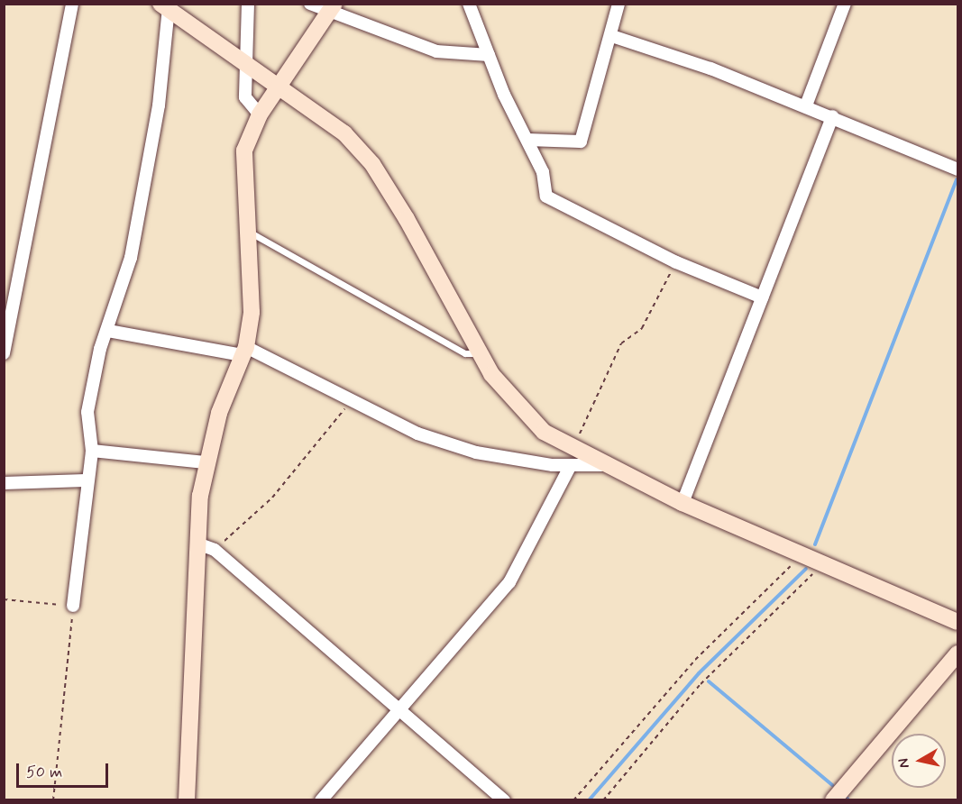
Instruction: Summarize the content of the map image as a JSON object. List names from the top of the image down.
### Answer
{
  "scale_bar": "50 m",
  "north": "left"
}
